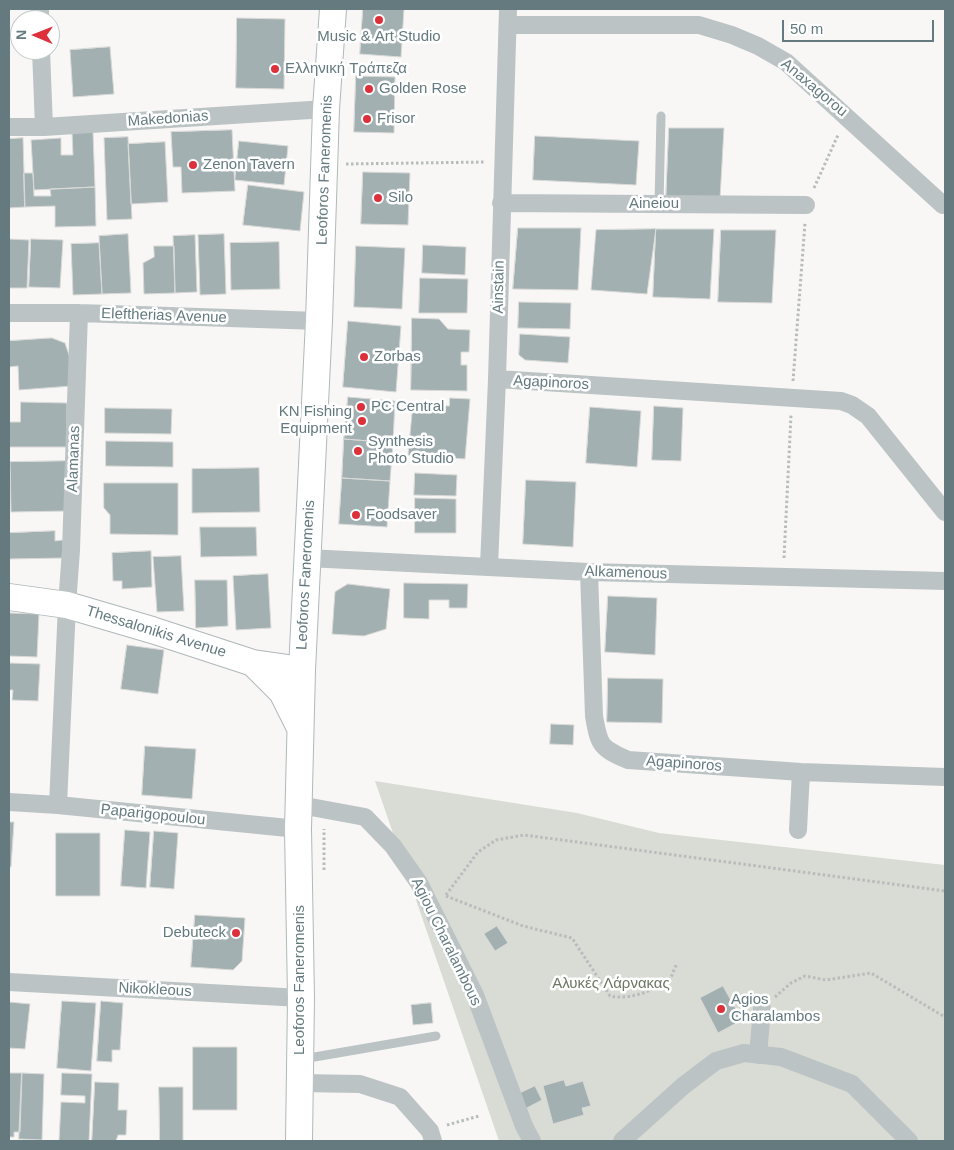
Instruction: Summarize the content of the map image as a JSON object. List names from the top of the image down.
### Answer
{
  "streets": {
    "main road": ["Leoforos Faneromenis", "Thessalonikis Avenue"],
    "street": [
      "Anaxagorou",
      "Makedonias",
      "Aineiou",
      "Ainstain",
      "Eleftherias Avenue",
      "Agapinoros",
      "Alamanas",
      "Alkamenous",
      "Paparigopoulou",
      "Agiou Charalambous",
      "Nikokleous"
    ]
  },
  "crossings": [
    ["Anaxagorou", "Ainstain"],
    ["Makedonias", "Leoforos Faneromenis"],
    ["Leoforos Faneromenis", "Eleftherias Avenue"],
    ["Leoforos Faneromenis", "Alkamenous"],
    ["Leoforos Faneromenis", "Thessalonikis Avenue"],
    ["Leoforos Faneromenis", "Paparigopoulou"],
    ["Leoforos Faneromenis", "Agiou Charalambous"],
    ["Leoforos Faneromenis", "Nikokleous"],
    ["Aineiou", "Ainstain"],
    ["Ainstain", "Agapinoros"],
    ["Ainstain", "Alkamenous"],
    ["Eleftherias Avenue", "Alamanas"],
    ["Agapinoros", "Alkamenous"],
    ["Alamanas", "Thessalonikis Avenue"],
    ["Alamanas", "Paparigopoulou"],
    ["Paparigopoulou", "Agiou Charalambous"]
  ],
  "parks": ["Αλυκές Λάρνακας"],
  "places": [
    "Music & Art Studio",
    "Ελληνική Τράπεζα",
    "Golden Rose",
    "Frisor",
    "Zenon Tavern",
    "Silo",
    "Zorbas",
    "PC Central",
    "KN Fishing Equipment",
    "Synthesis Photo Studio",
    "Foodsaver",
    "Debuteck",
    "Agios Charalambos"
  ],
  "scale_bar": "50 m",
  "north": "left"
}
